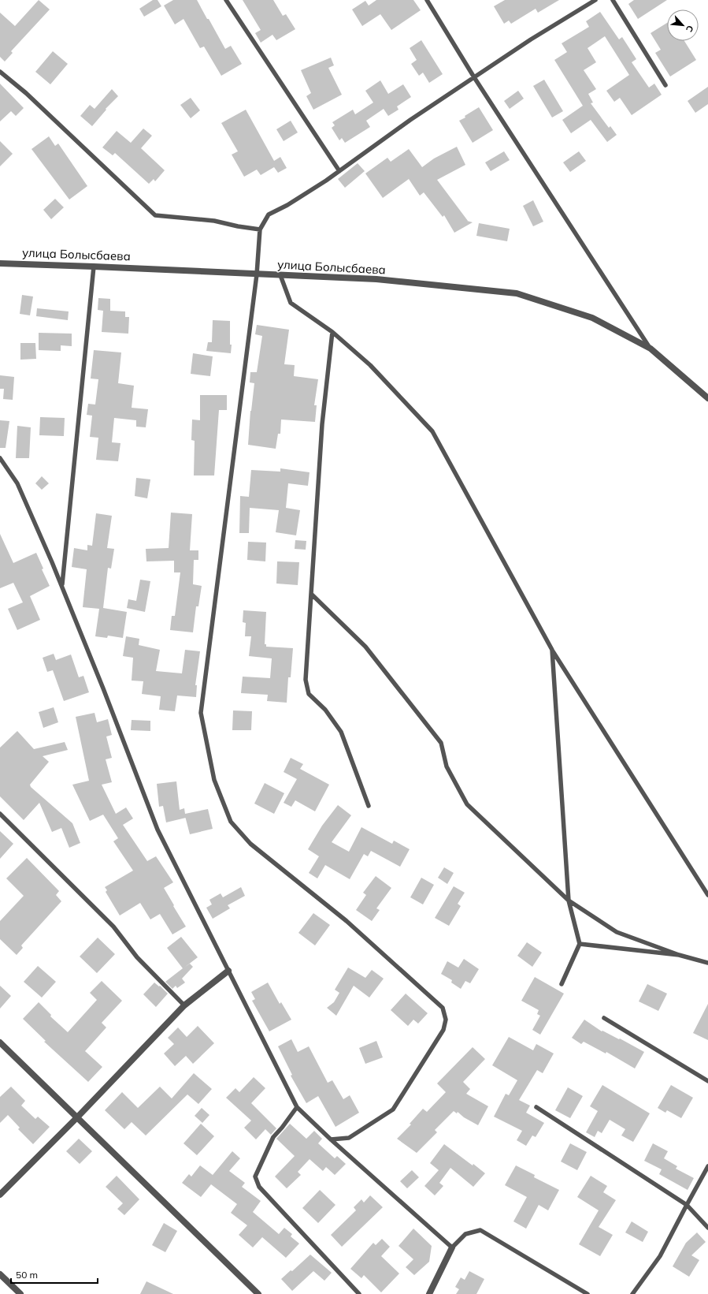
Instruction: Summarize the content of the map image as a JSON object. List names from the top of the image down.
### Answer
{
  "streets": {
    "street": ["улица Болысбаева"]
  },
  "scale_bar": "50 m",
  "north": "bottom right"
}
